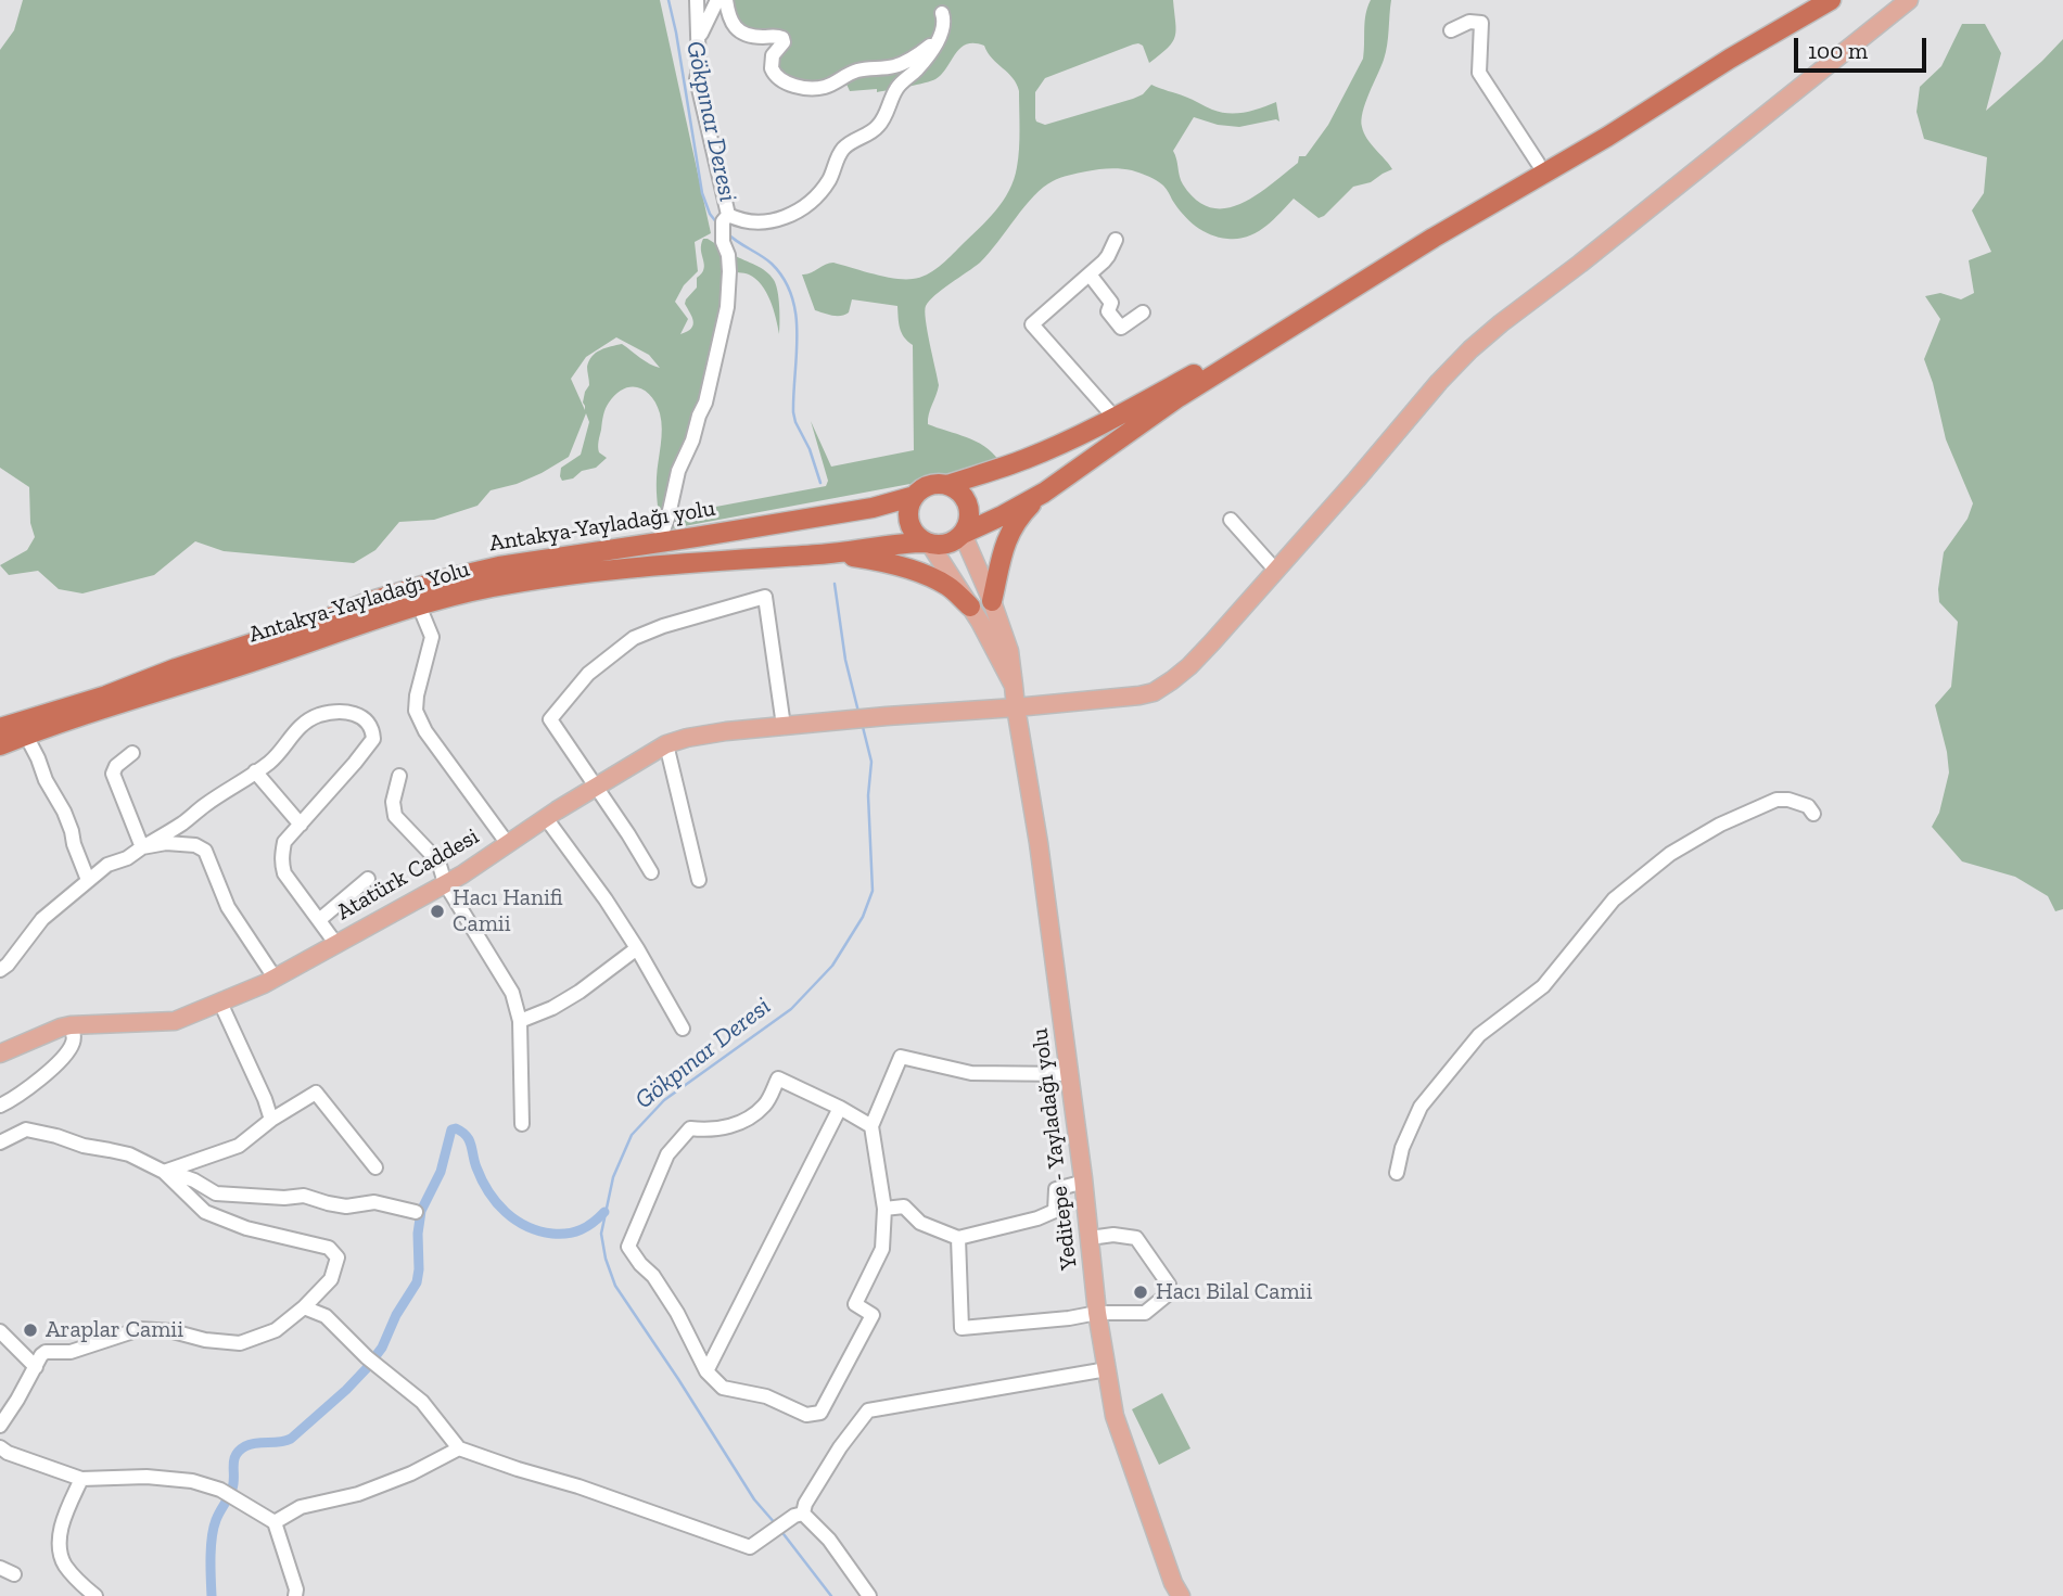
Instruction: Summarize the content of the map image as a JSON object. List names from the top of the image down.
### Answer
{
  "streets": {
    "highway": ["Antakya-Yayladağı yolu", "Antakya-Yayladağı Yolu"],
    "main road": ["Atatürk Caddesi", "Yeditepe - Yayladağı yolu"]
  },
  "crossings": [
    ["Antakya-Yayladağı yolu", "Antakya-Yayladağı Yolu"],
    ["Antakya-Yayladağı yolu", "Yeditepe - Yayladağı yolu"],
    ["Antakya-Yayladağı Yolu", "Yeditepe - Yayladağı yolu"],
    ["Atatürk Caddesi", "Yeditepe - Yayladağı yolu"]
  ],
  "water": ["Gökpınar Deresi"],
  "places": ["Hacı Hanifi Camii", "Hacı Bilal Camii", "Araplar Camii"],
  "scale_bar": "100 m"
}
